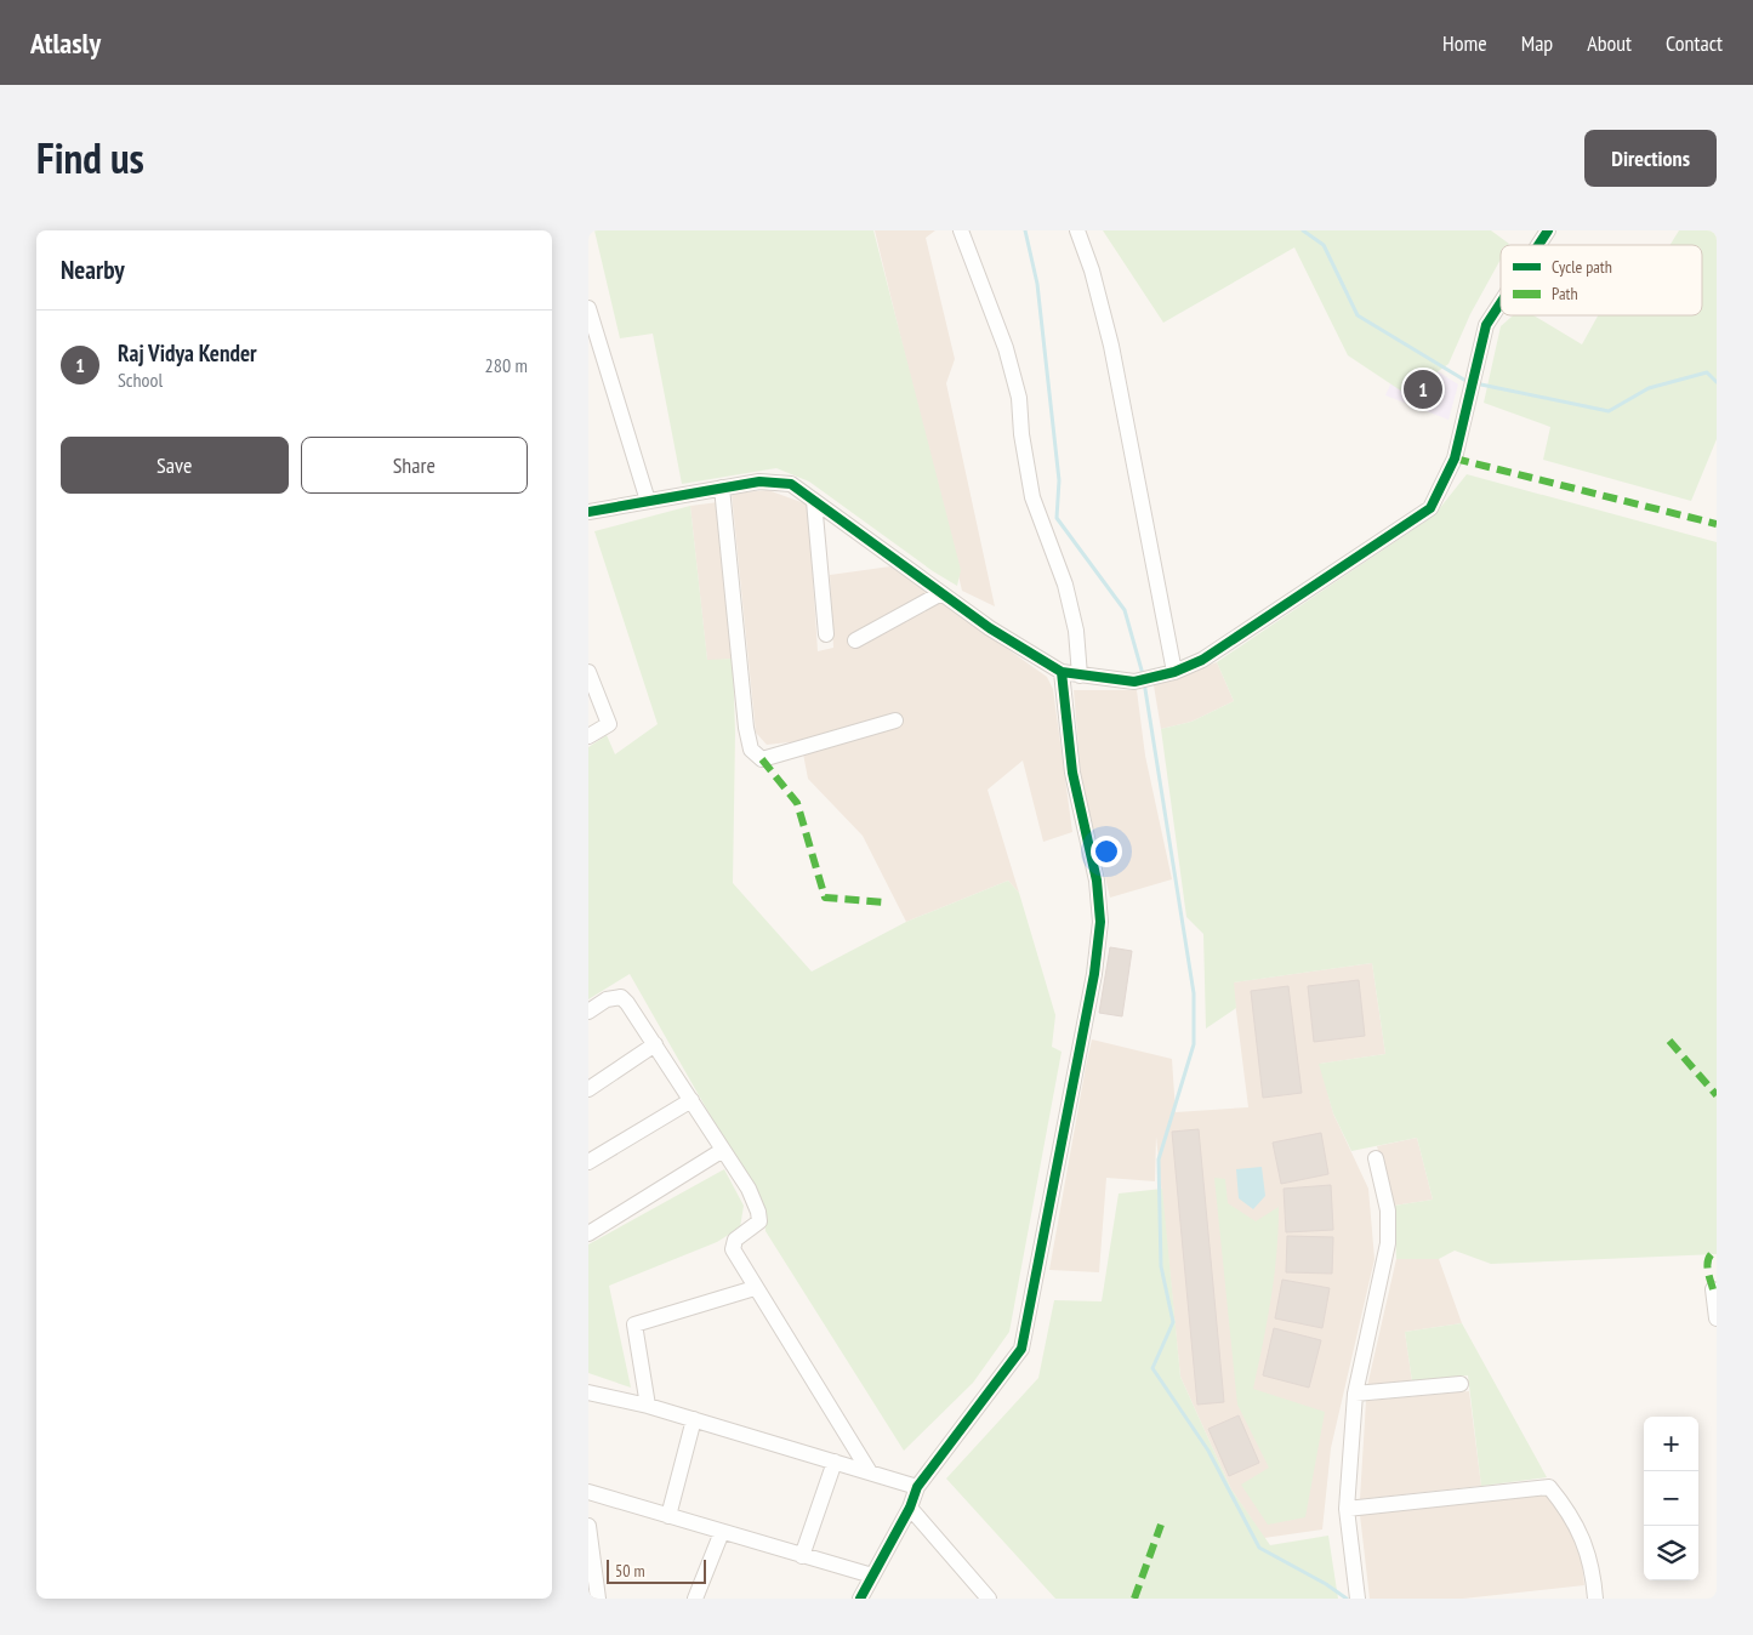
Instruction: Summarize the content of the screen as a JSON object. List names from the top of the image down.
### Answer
{
  "legend": ["Cycle path", "Path"],
  "scale_bar": "50 m",
  "page": {
    "header": "Atlasly",
    "nav": [
      "Home",
      "Map",
      "About",
      "Contact"
    ],
    "title": "Find us",
    "buttons": [
      "Directions",
      ["Save", "Share"]
    ],
    "heading": "Nearby",
    "list": [
      {
        "mark": "1",
        "name": "Raj Vidya Kender",
        "note": "School",
        "value": "280 m"
      }
    ],
    "pins": "1",
    "map_buttons": ["+", "−"],
    "scale": "50 m"
  }
}
